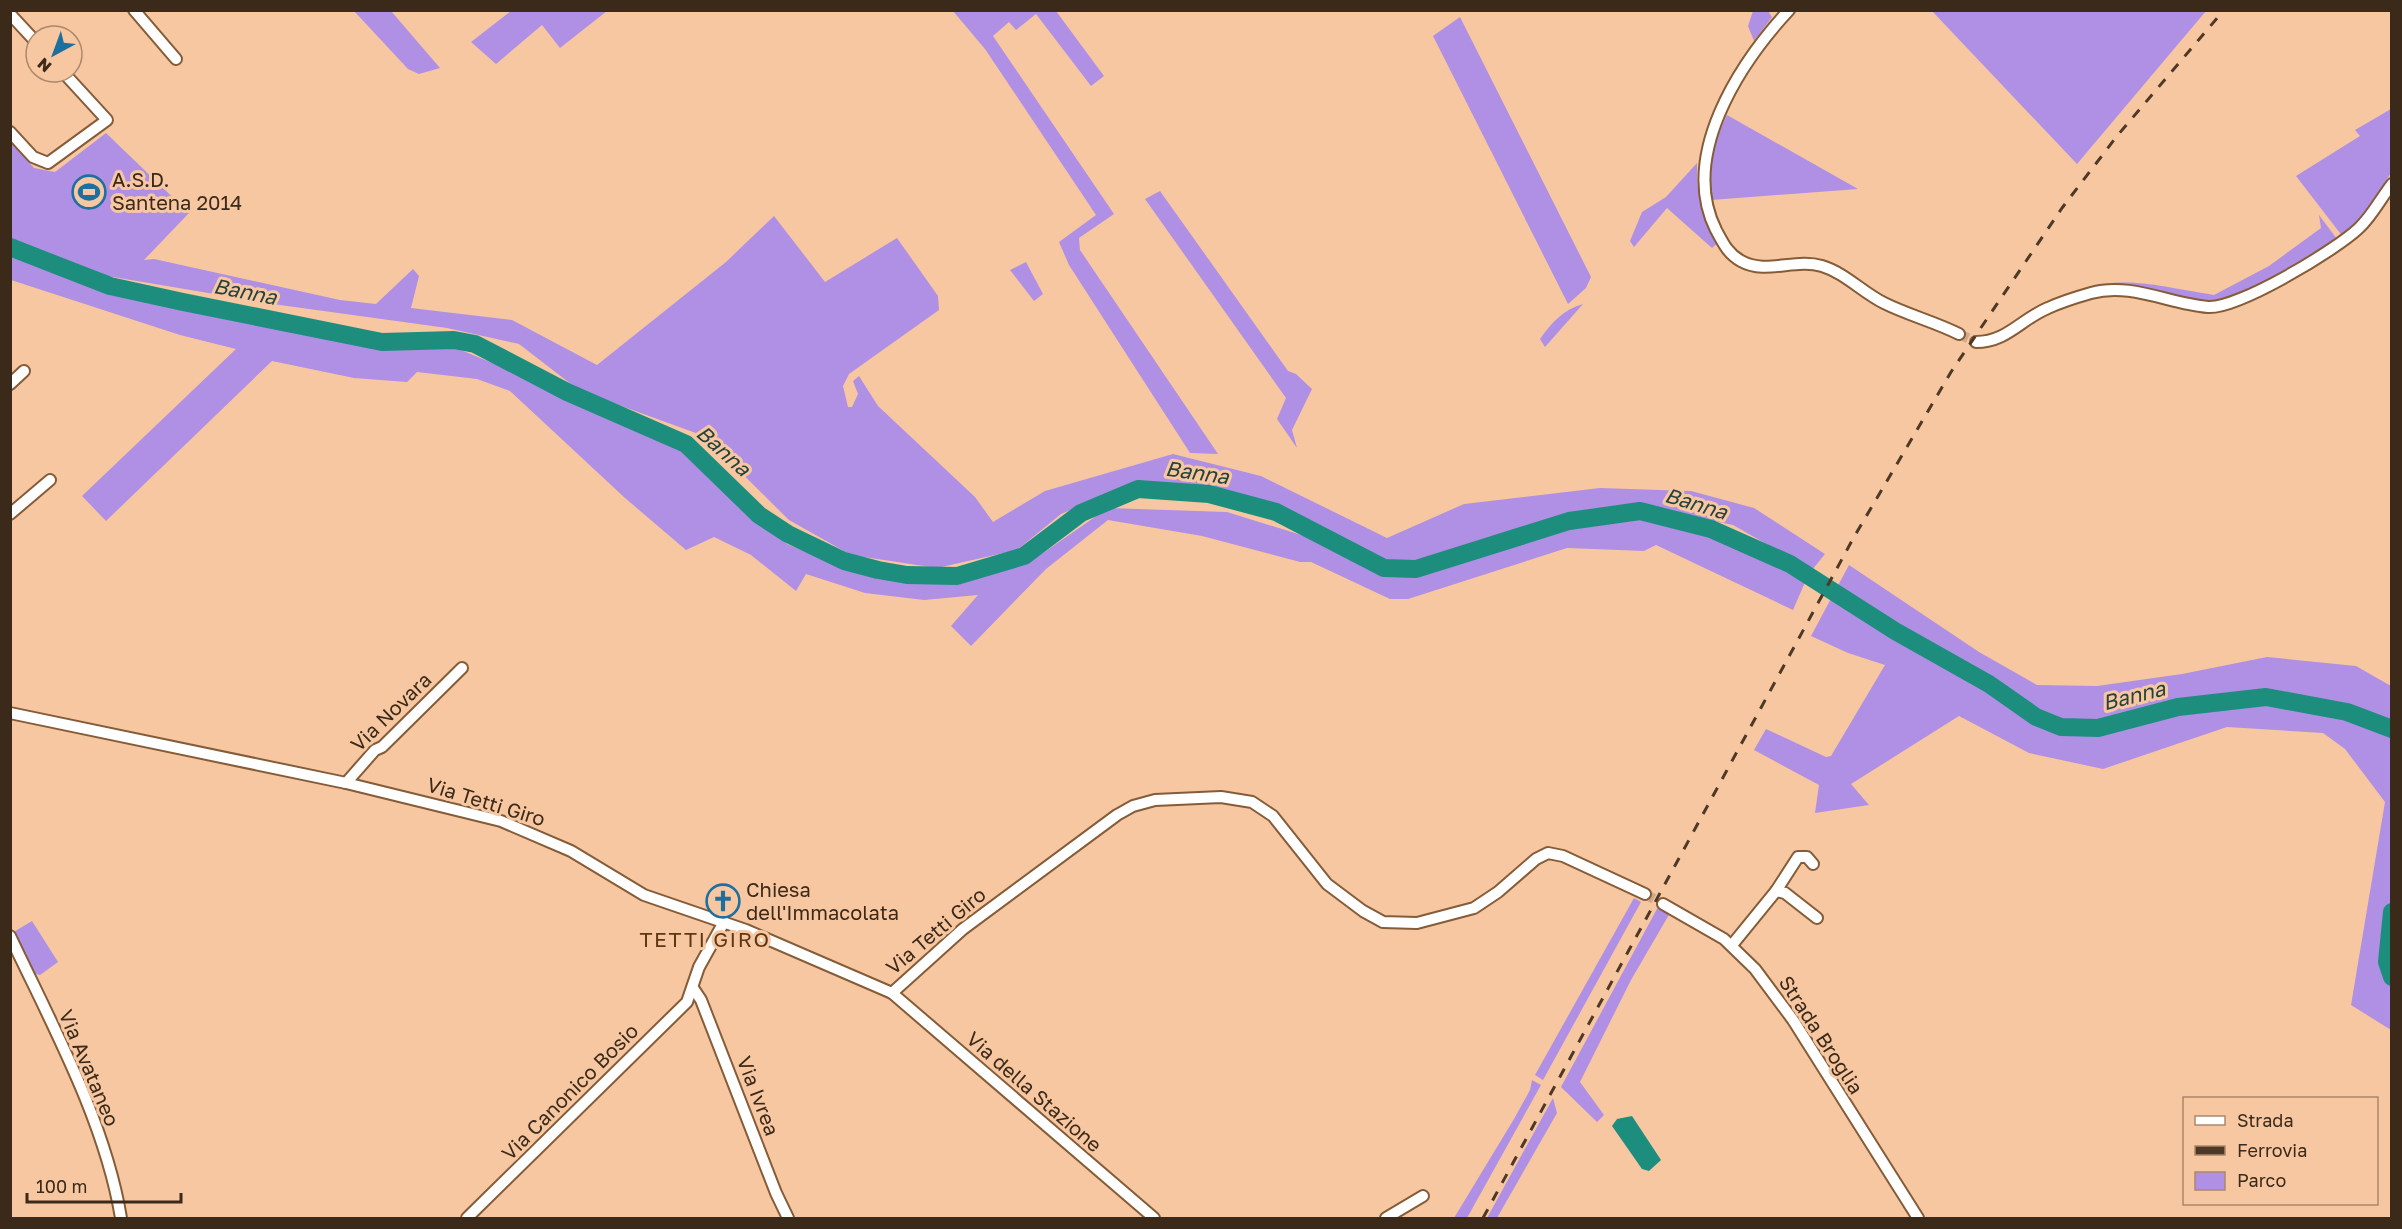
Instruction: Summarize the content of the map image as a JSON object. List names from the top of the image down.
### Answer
{
  "streets": {
    "street": [
      "Via Novara",
      "Via Tetti Giro",
      "Strada Broglia",
      "Via Avataneo",
      "Via Canonico Bosio",
      "Via della Stazione",
      "Via Ivrea"
    ]
  },
  "crossings": [
    ["Via Novara", "Via Tetti Giro"],
    ["Via Tetti Giro", "Via Canonico Bosio"],
    ["Via Tetti Giro", "Via della Stazione"],
    ["Via Canonico Bosio", "Via Ivrea"]
  ],
  "districts": ["TETTI GIRO"],
  "water": ["Banna"],
  "places": {
    "sports": ["A.S.D. Santena 2014"],
    "church": ["Chiesa dell'Immacolata"]
  },
  "legend": ["Strada", "Ferrovia", "Parco"],
  "scale_bar": "100 m",
  "north": "bottom left"
}
